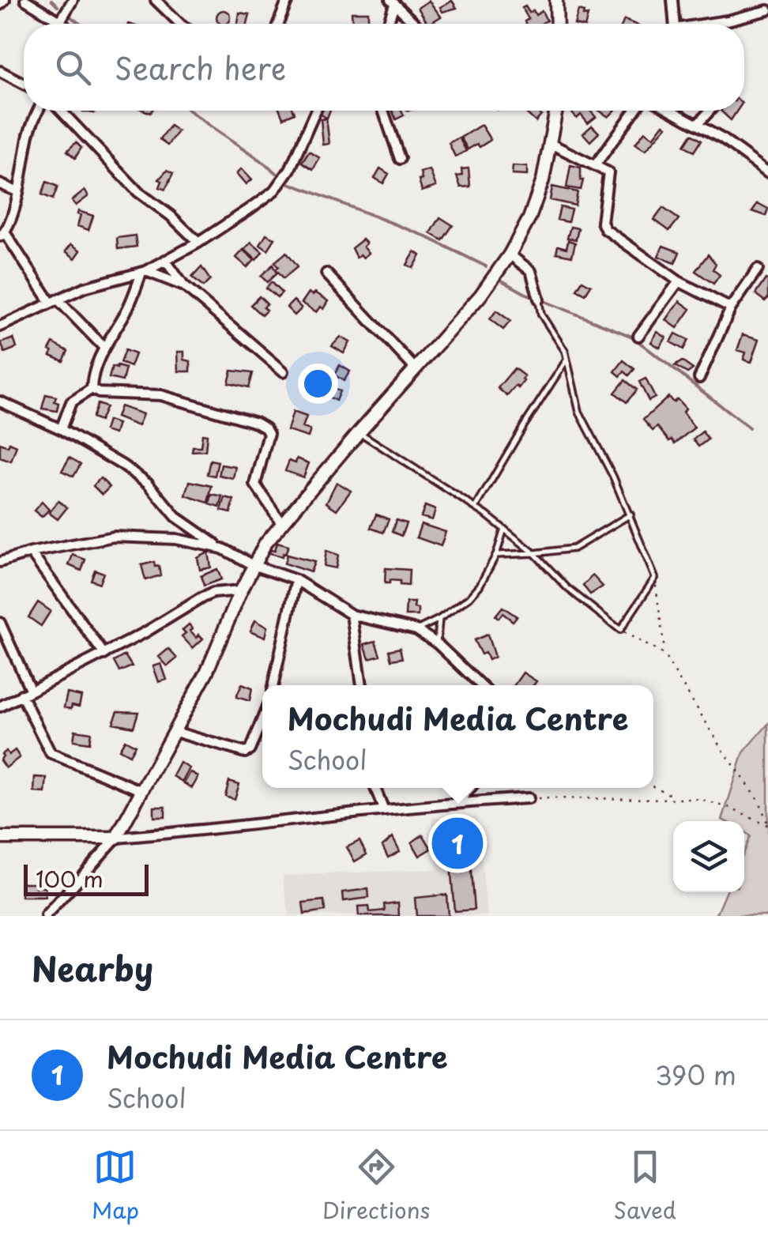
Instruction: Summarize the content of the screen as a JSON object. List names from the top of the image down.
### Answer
{
  "scale_bar": "100 m",
  "page": {
    "search": "Search here",
    "popup": ["Mochudi Media Centre", "School"],
    "pins": "1",
    "scale": "100 m",
    "heading": "Nearby",
    "list": [
      {
        "mark": "1",
        "name": "Mochudi Media Centre",
        "note": "School",
        "value": "390 m"
      }
    ],
    "nav": ["Map", "Directions", "Saved"]
  }
}
